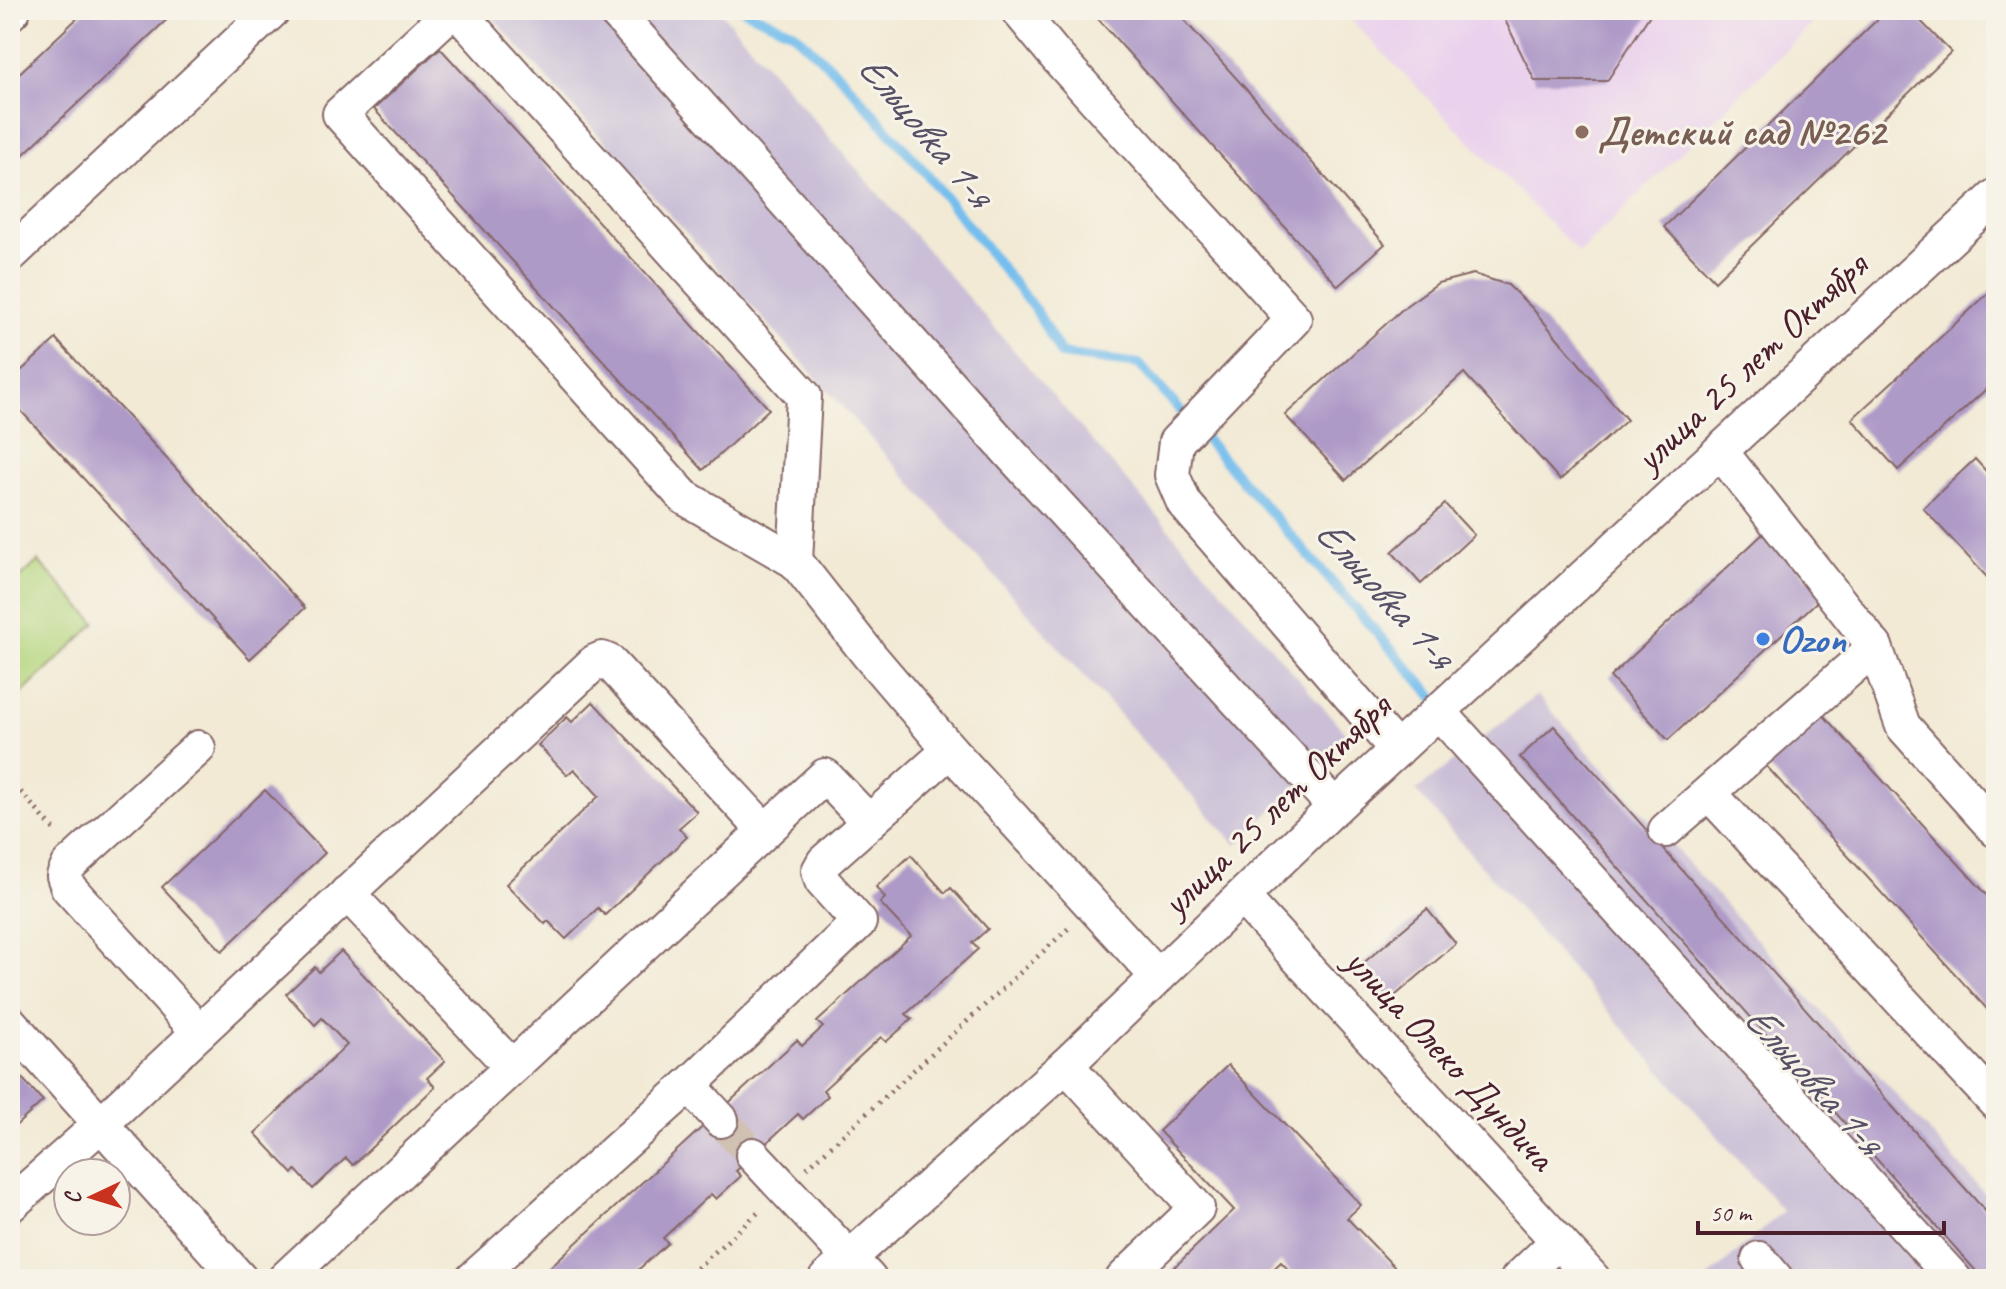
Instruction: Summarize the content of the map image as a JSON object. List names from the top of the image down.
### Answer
{
  "streets": {
    "street": ["улица 25 лет Октября", "улица Олеко Дундича"]
  },
  "crossings": [
    ["улица 25 лет Октября", "улица Олеко Дундича"]
  ],
  "water": ["Ельцовка 1-я"],
  "places": ["Детский сад №262", "Ozon"],
  "scale_bar": "50 m",
  "north": "left"
}
